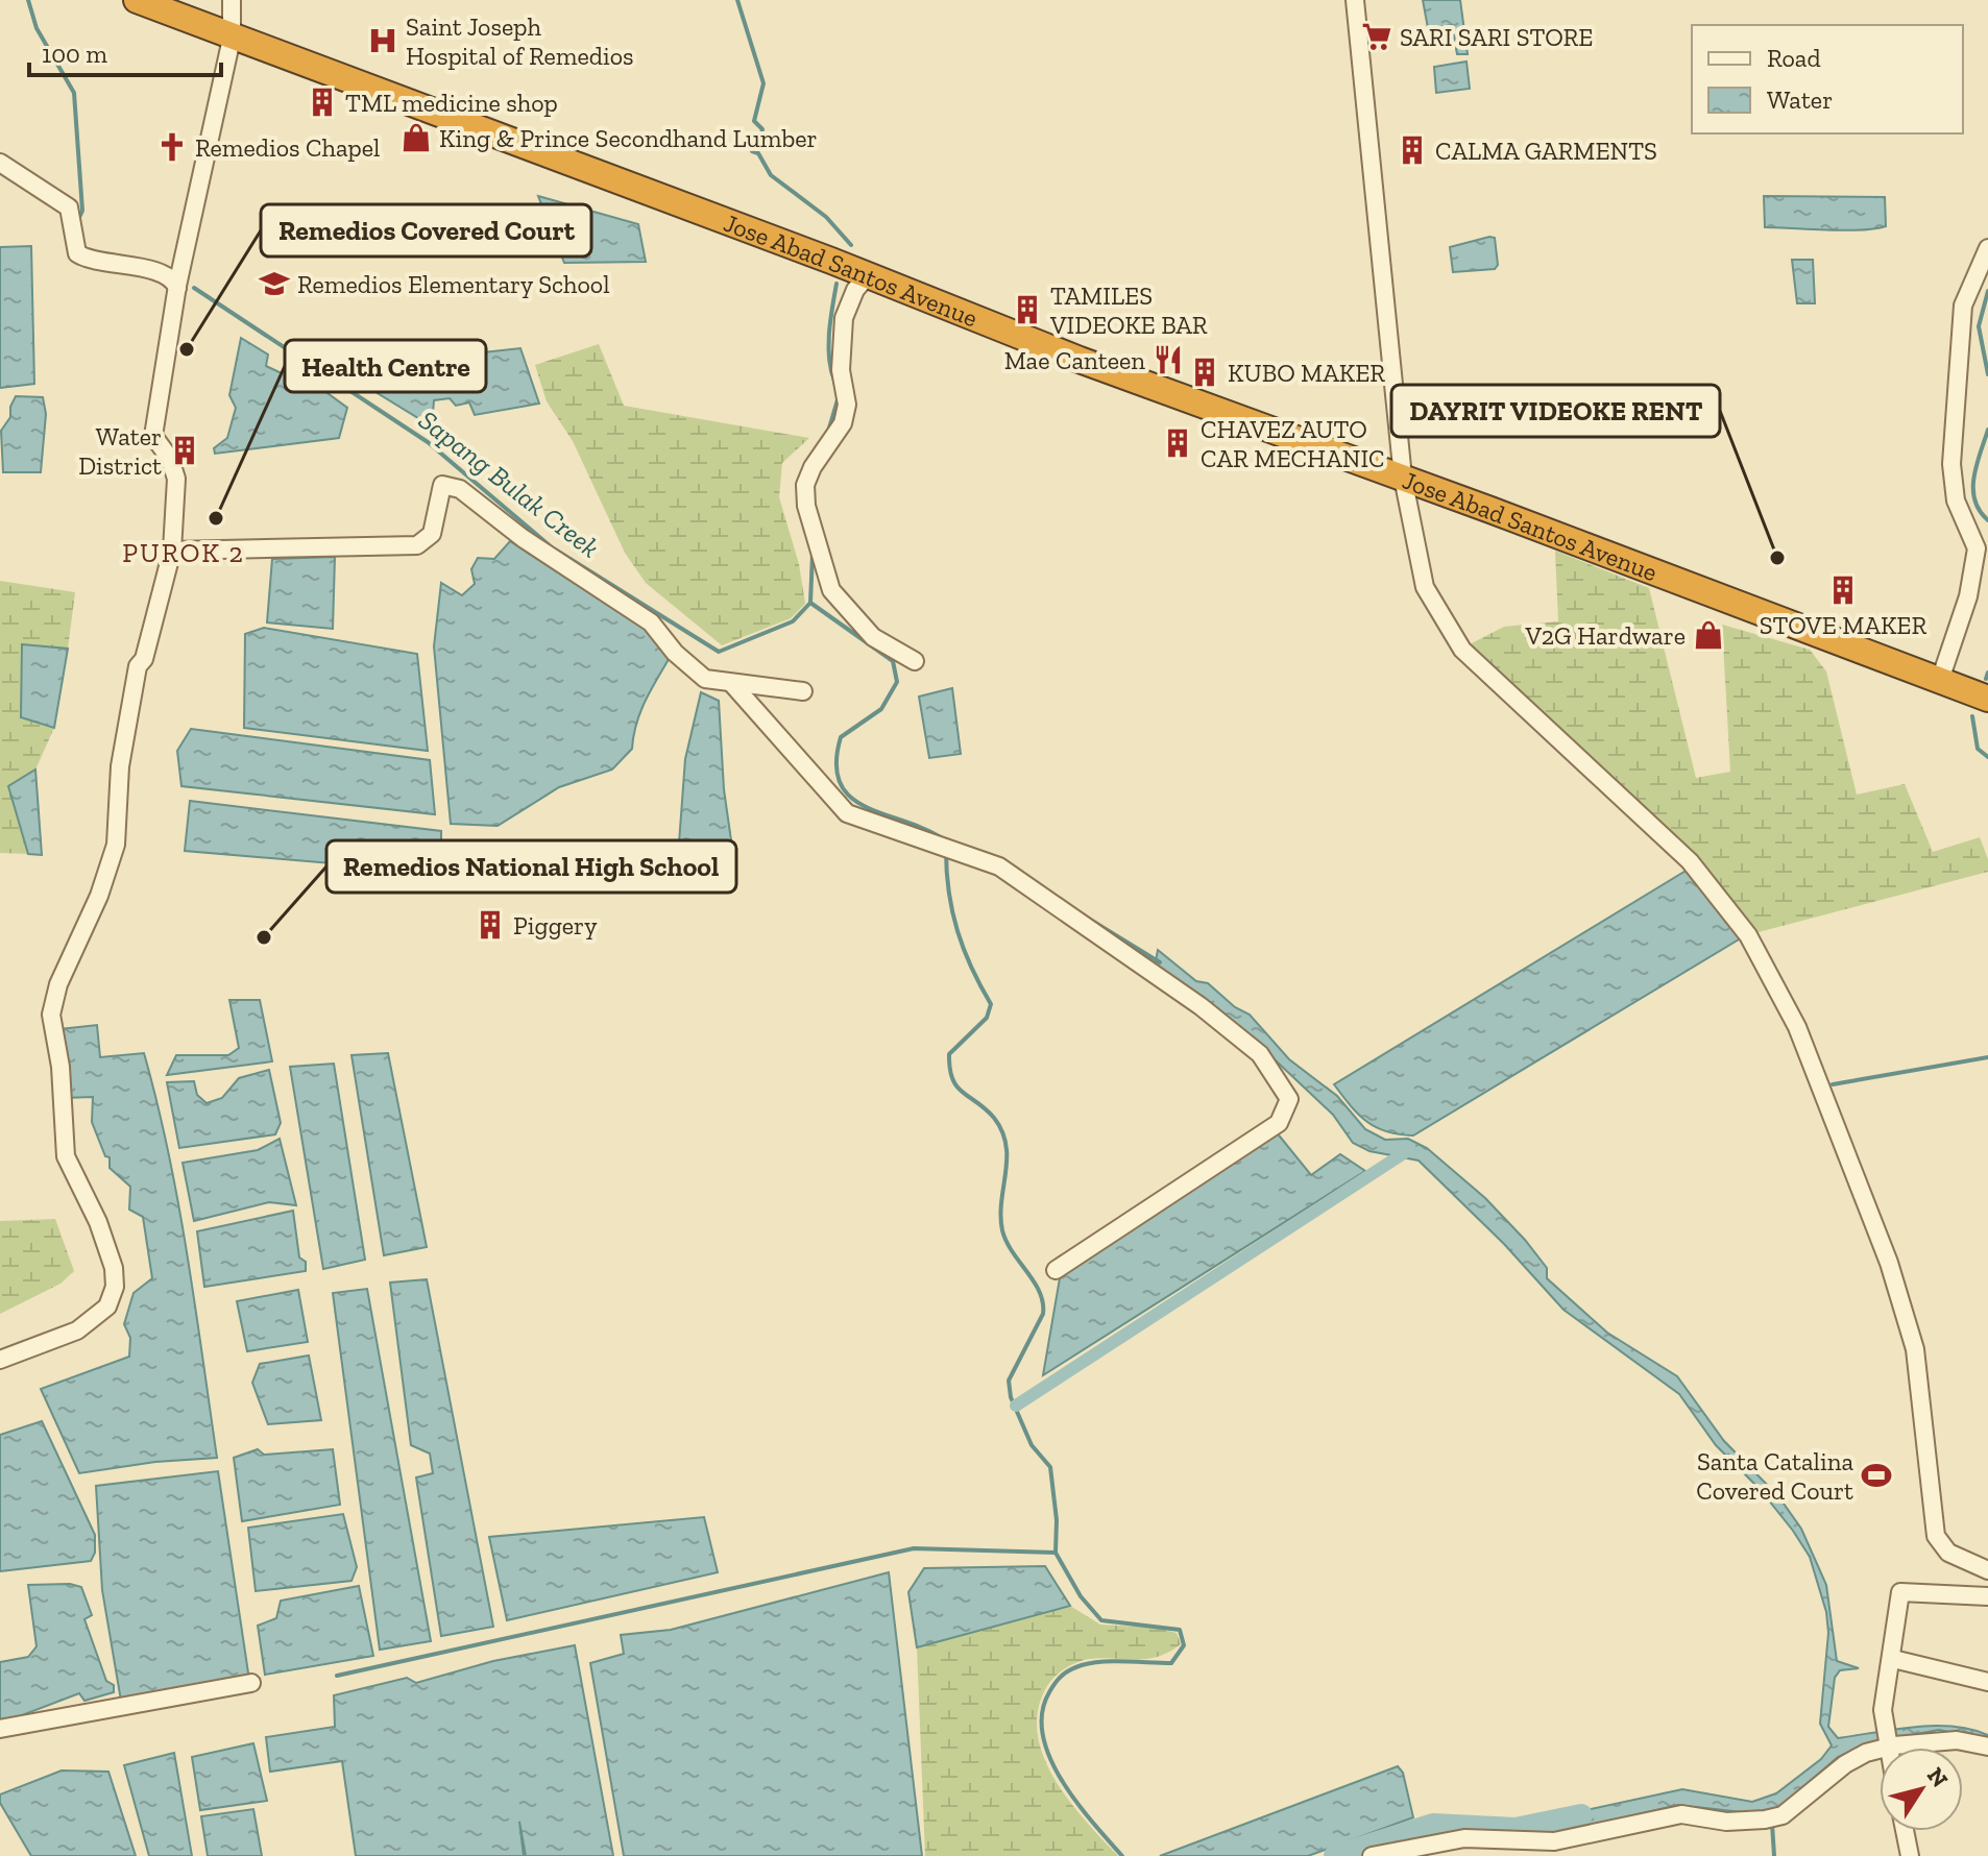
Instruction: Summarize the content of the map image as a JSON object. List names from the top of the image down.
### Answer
{
  "streets": {
    "highway": ["Jose Abad Santos Avenue"]
  },
  "districts": ["PUROK 2"],
  "water": ["Sapang Bulak Creek"],
  "places": {
    "supermarket": ["SARI SARI STORE"],
    "hospital": ["Saint Joseph Hospital of Remedios"],
    "building": [
      "TML medicine shop",
      "CALMA GARMENTS",
      "TAMILES VIDEOKE BAR",
      "KUBO MAKER",
      "CHAVEZ AUTO CAR MECHANIC",
      "Water District",
      "STOVE MAKER",
      "Piggery"
    ],
    "shop": ["King & Prince Secondhand Lumber", "V2G Hardware"],
    "church": ["Remedios Chapel"],
    "school or university": ["Remedios Elementary School"],
    "other": [
      "Remedios Covered Court",
      "Health Centre",
      "DAYRIT VIDEOKE RENT",
      "Remedios National High School"
    ],
    "restaurant": ["Mae Canteen"],
    "sports": ["Santa Catalina Covered Court"]
  },
  "legend": ["Road", "Water"],
  "scale_bar": "100 m",
  "north": "top right"
}
